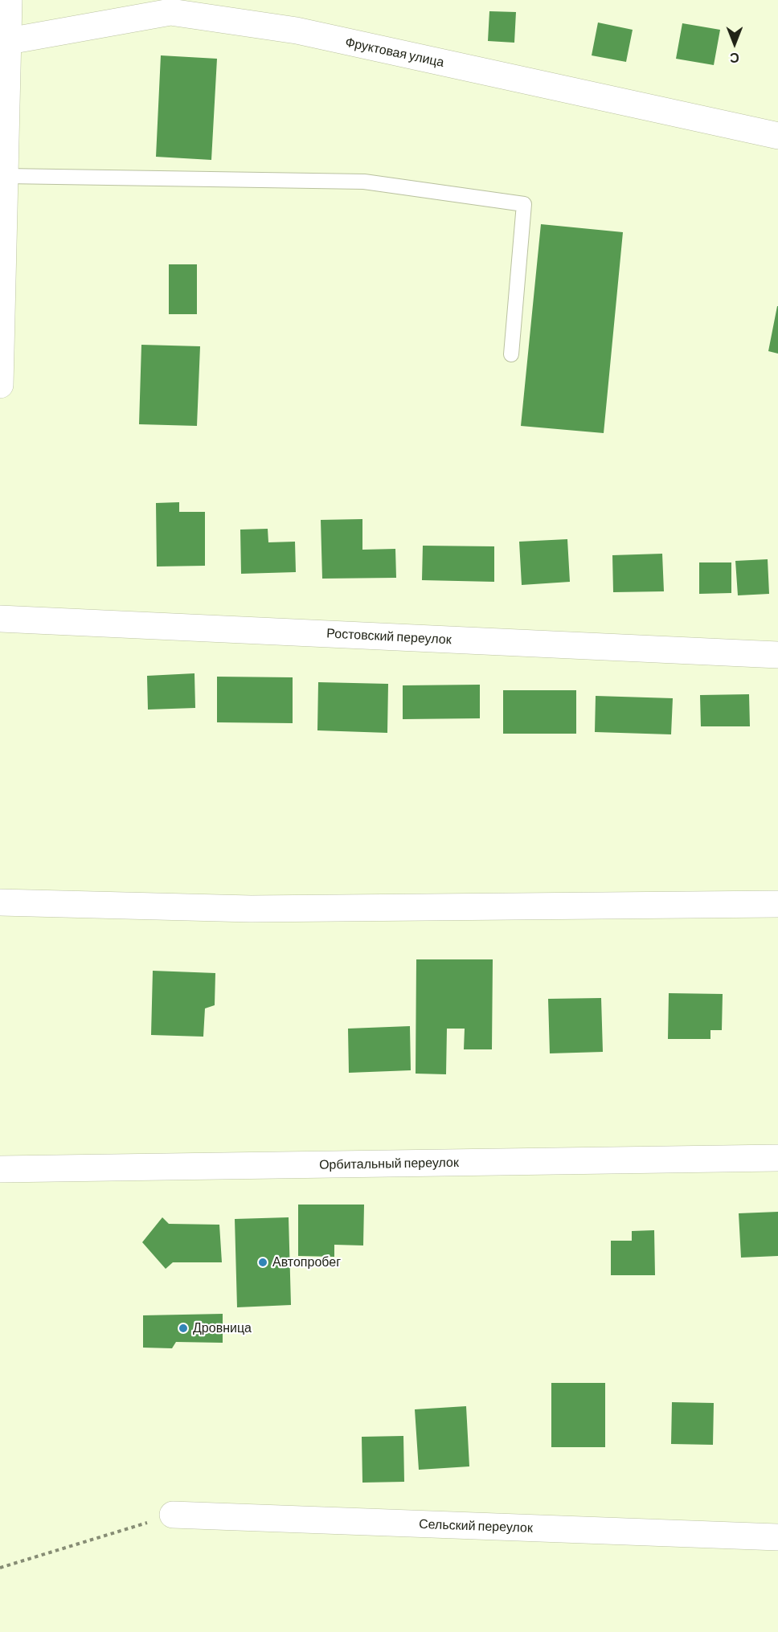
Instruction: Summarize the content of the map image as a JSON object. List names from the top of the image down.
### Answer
{
  "streets": {
    "street": [
      "Фруктовая улица",
      "Ростовский переулок",
      "Орбитальный переулок",
      "Сельский переулок"
    ]
  },
  "places": ["Автопробег", "Дровница"],
  "north": "bottom"
}
